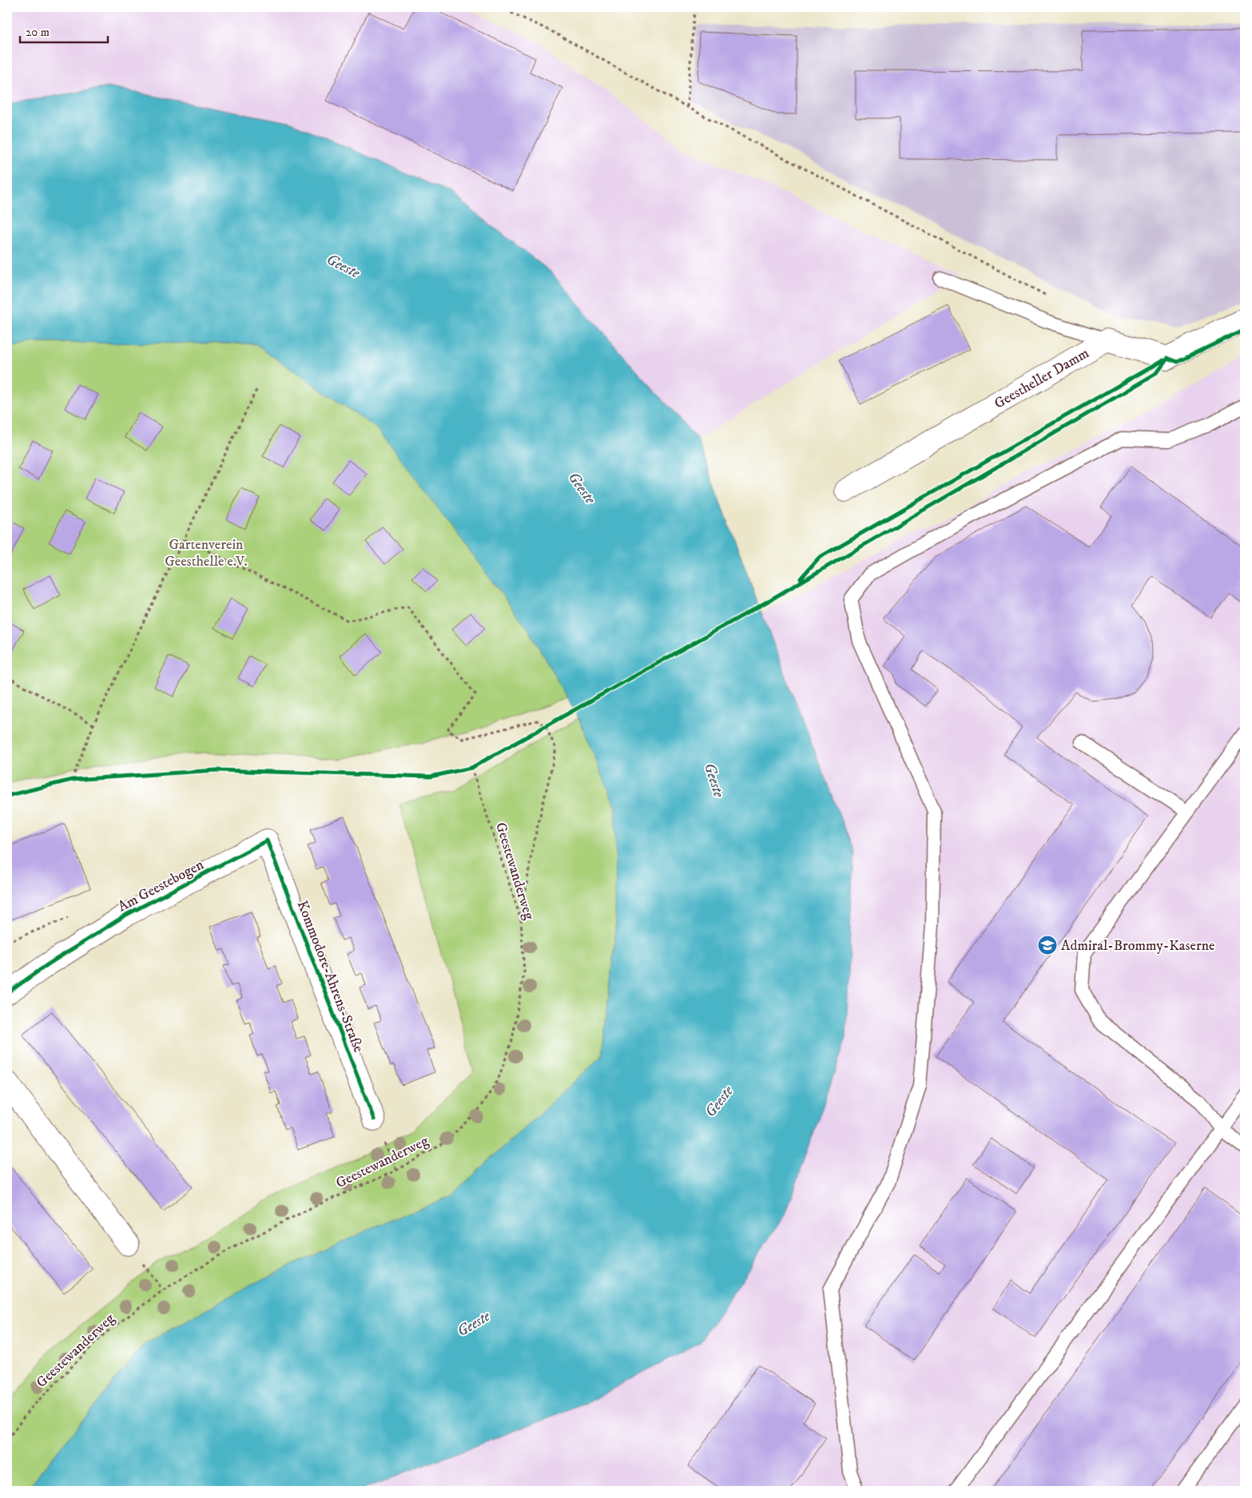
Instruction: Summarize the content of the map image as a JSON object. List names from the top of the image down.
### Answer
{
  "streets": {
    "street": ["Geestheller Damm", "Am Geestebogen", "Kommodore-Ahrens-Straße"],
    "path": ["Geestewanderweg"]
  },
  "crossings": [
    ["Am Geestebogen", "Kommodore-Ahrens-Straße"]
  ],
  "water": ["Geeste"],
  "parks": ["Gartenverein Geesthelle e.V."],
  "places": {
    "school or university": ["Admiral-Brommy-Kaserne"]
  },
  "scale_bar": "20 m"
}
